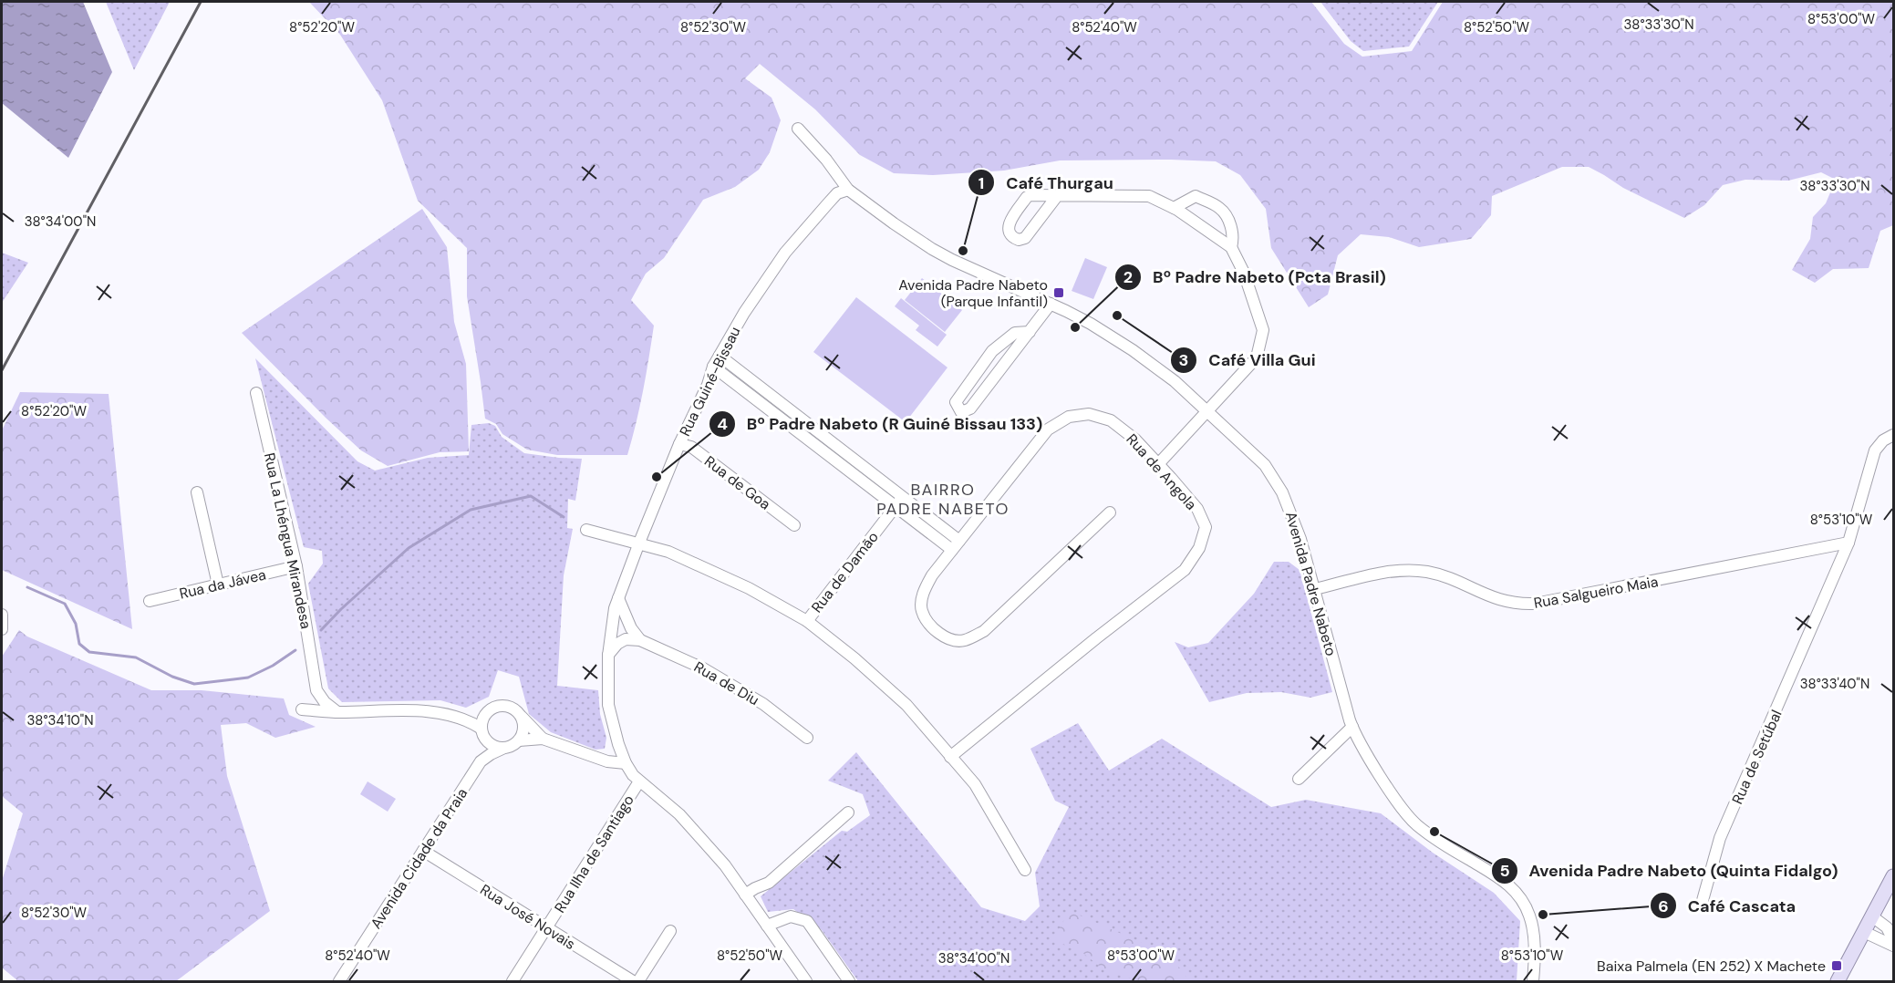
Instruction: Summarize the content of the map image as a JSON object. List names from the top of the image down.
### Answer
{
  "streets": {
    "street": [
      "Rua Guiné-Bissau",
      "Rua de Angola",
      "Rua de Goa",
      "Rua La Lhéngua Mirandesa",
      "Rua de Damão",
      "Rua da Jávea",
      "Avenida Padre Nabeto",
      "Rua Salgueiro Maia",
      "Rua de Diu",
      "Rua de Setúbal",
      "Rua Ilha de Santiago",
      "Avenida Cidade da Praia",
      "Rua José Novais"
    ]
  },
  "crossings": [
    ["Rua Guiné-Bissau", "Rua de Goa"],
    ["Rua Guiné-Bissau", "Avenida Padre Nabeto"],
    ["Rua Guiné-Bissau", "Rua Ilha de Santiago"],
    ["Rua La Lhéngua Mirandesa", "Rua da Jávea"],
    ["Avenida Padre Nabeto", "Rua Salgueiro Maia"],
    ["Rua Salgueiro Maia", "Rua de Setúbal"],
    ["Rua Ilha de Santiago", "Rua José Novais"],
    ["Avenida Cidade da Praia", "Rua José Novais"]
  ],
  "districts": ["BAIRRO PADRE NABETO"],
  "places": {
    "other": [
      "Café Thurgau",
      "Café Villa Gui",
      "Bº Padre Nabeto (Pcta Brasil)",
      "Bº Padre Nabeto (R Guiné Bissau 133)",
      "Avenida Padre Nabeto (Quinta Fidalgo)",
      "Café Cascata"
    ],
    "transit": ["Avenida Padre Nabeto (Parque Infantil)", "Baixa Palmela (EN 252) X Machete"]
  },
  "coordinates": [
    "8°53'00\"W",
    "38°33'30\"N",
    "8°52'20\"W",
    "8°52'30\"W",
    "8°52'40\"W",
    "8°52'50\"W",
    "38°34'00\"N",
    "8°53'10\"W",
    "38°33'40\"N",
    "38°34'10\"N"
  ]
}
